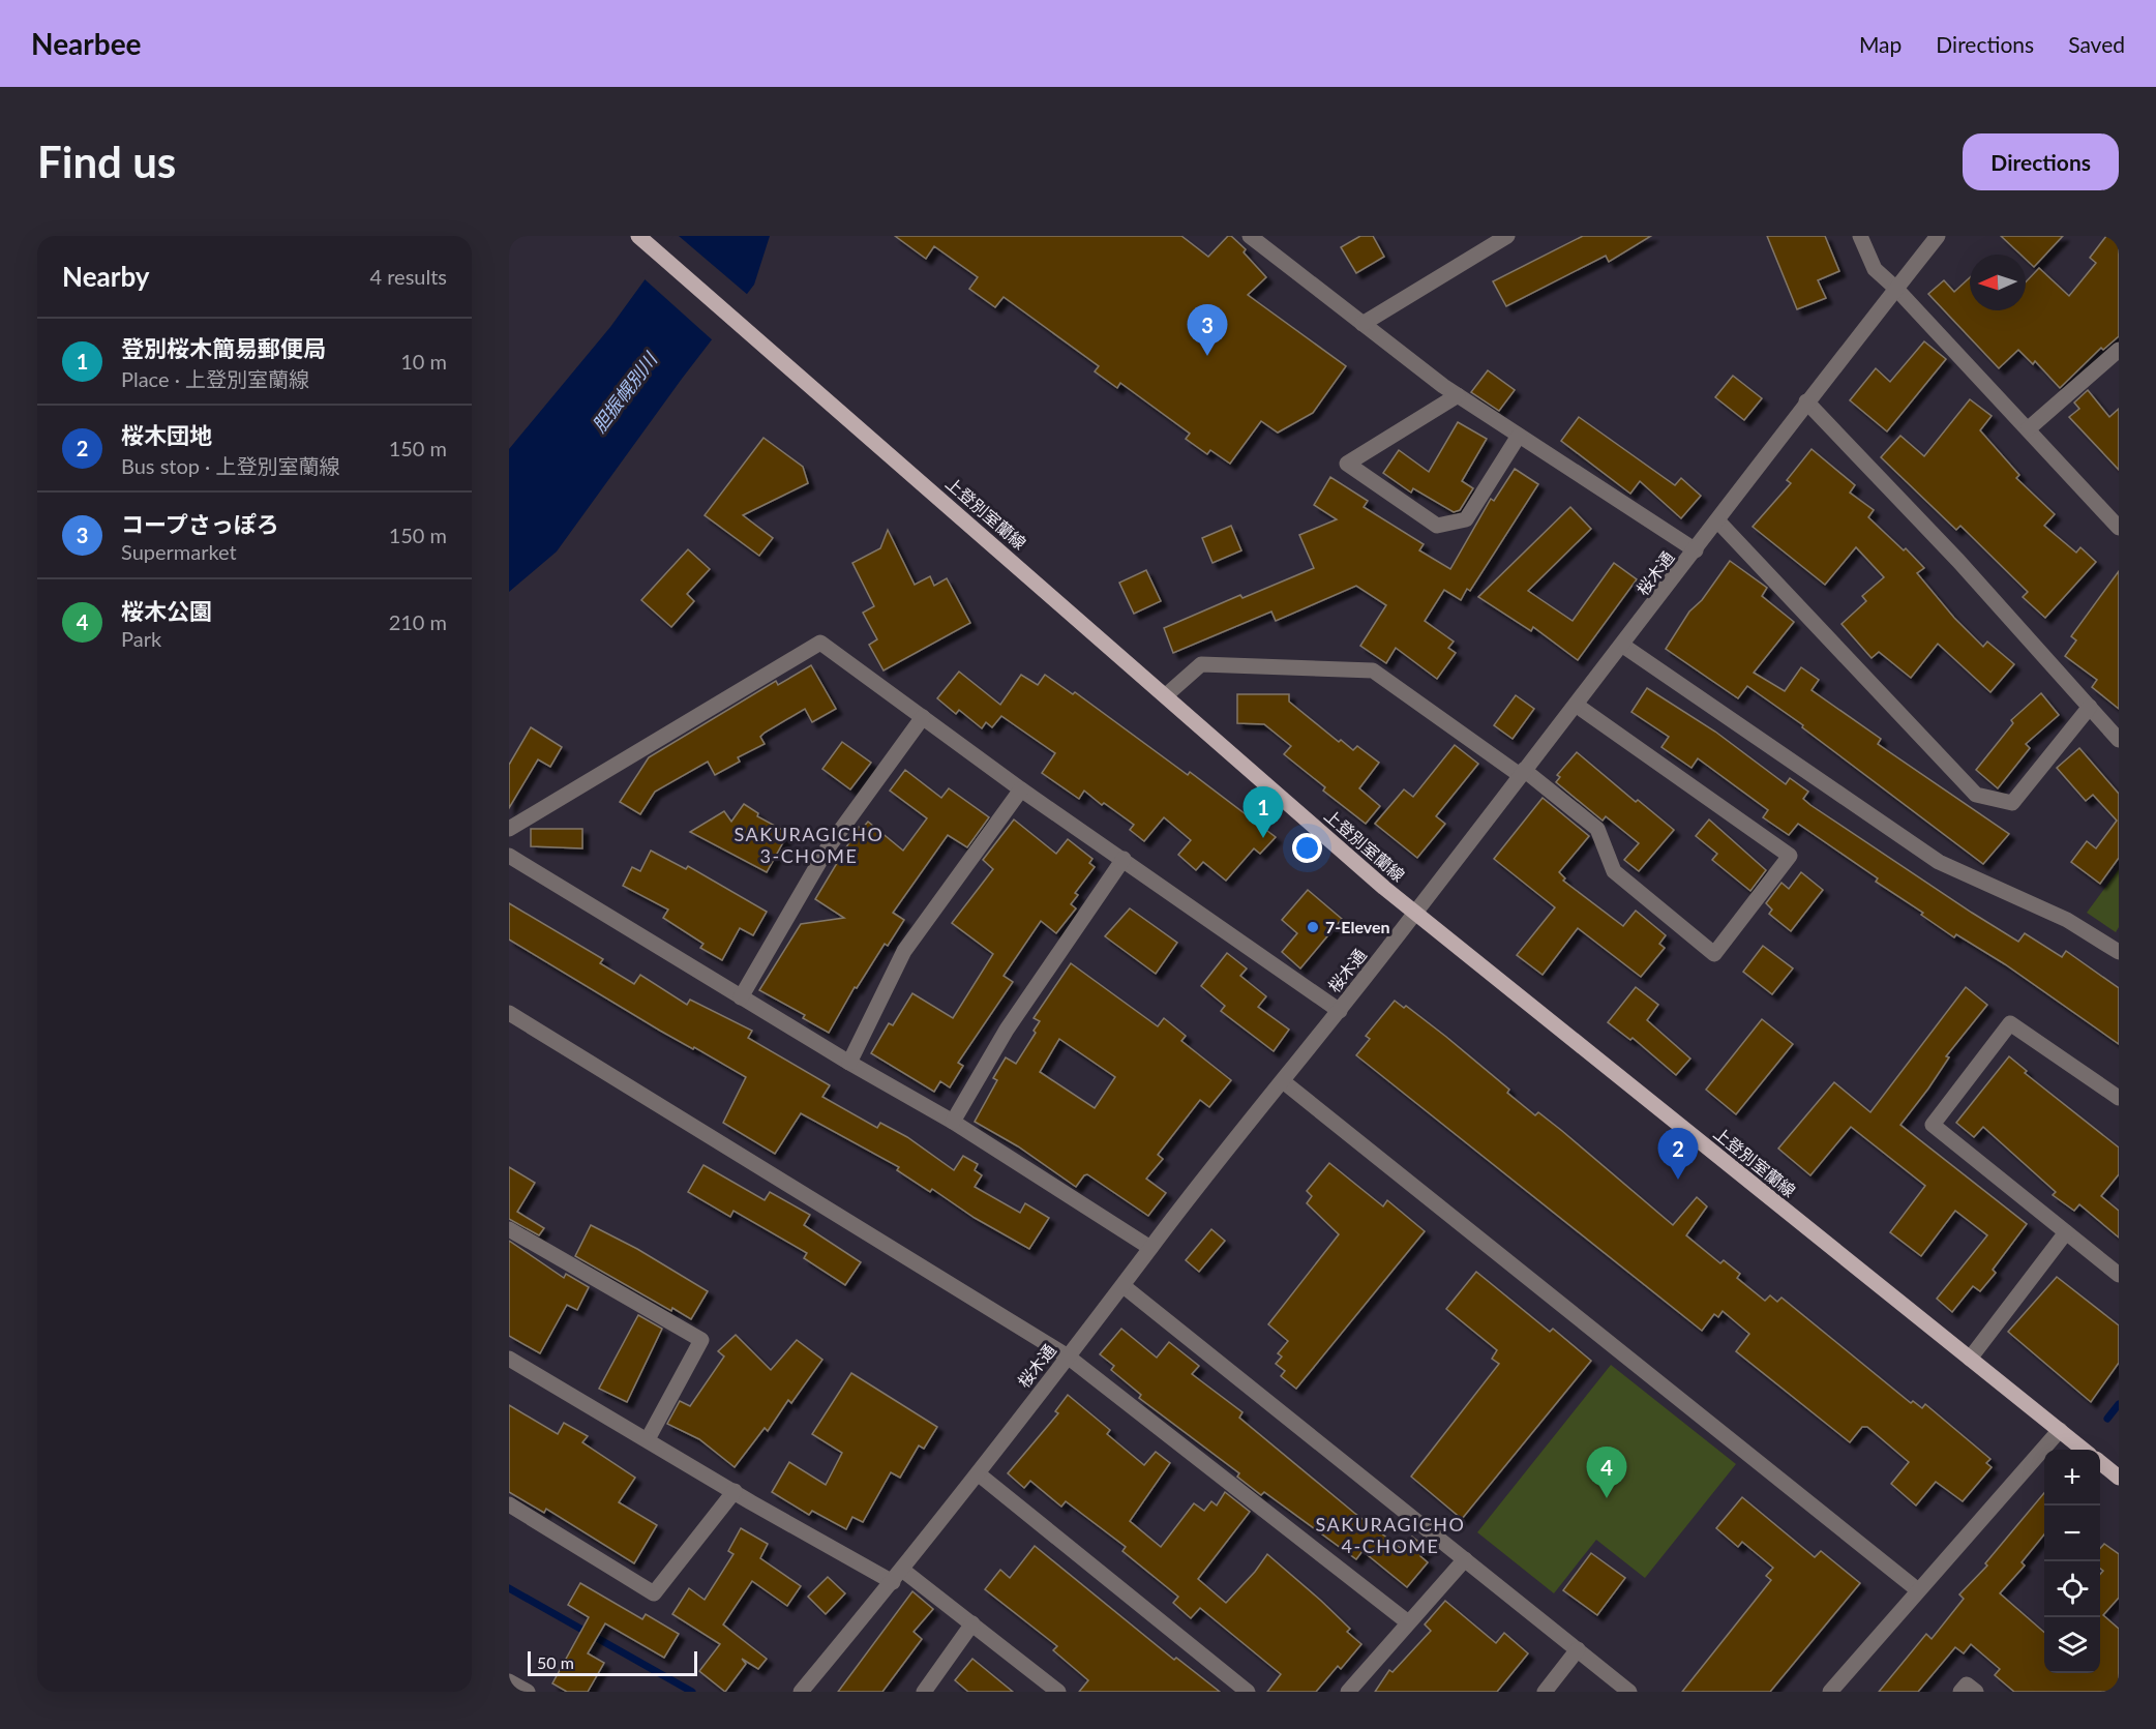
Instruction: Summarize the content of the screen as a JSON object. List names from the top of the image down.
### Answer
{
  "streets": {
    "main road": ["上登別室蘭線"],
    "street": ["桜木通"]
  },
  "crossings": [
    ["上登別室蘭線", "桜木通"]
  ],
  "districts": ["SAKURAGICHO 3-CHOME", "SAKURAGICHO 4-CHOME"],
  "water": ["胆振幌別川"],
  "places": ["7-Eleven"],
  "scale_bar": "50 m",
  "north": "left",
  "page": {
    "header": "Nearbee",
    "nav": ["Map", "Directions", "Saved"],
    "buttons": "Directions",
    "title": "Find us",
    "heading": ["Nearby", "4 results"],
    "pins": [
      "3",
      "1",
      "2",
      "4"
    ],
    "list": [
      {
        "mark": "1",
        "name": "登別桜木簡易郵便局",
        "note": "Place · 上登別室蘭線",
        "value": "10 m"
      },
      {
        "mark": "2",
        "name": "桜木団地",
        "note": "Bus stop · 上登別室蘭線",
        "value": "150 m"
      },
      {
        "mark": "3",
        "name": "コープさっぽろ",
        "note": "Supermarket",
        "value": "150 m"
      },
      {
        "mark": "4",
        "name": "桜木公園",
        "note": "Park",
        "value": "210 m"
      }
    ],
    "map_buttons": ["+", "−"],
    "scale": "50 m"
  }
}
